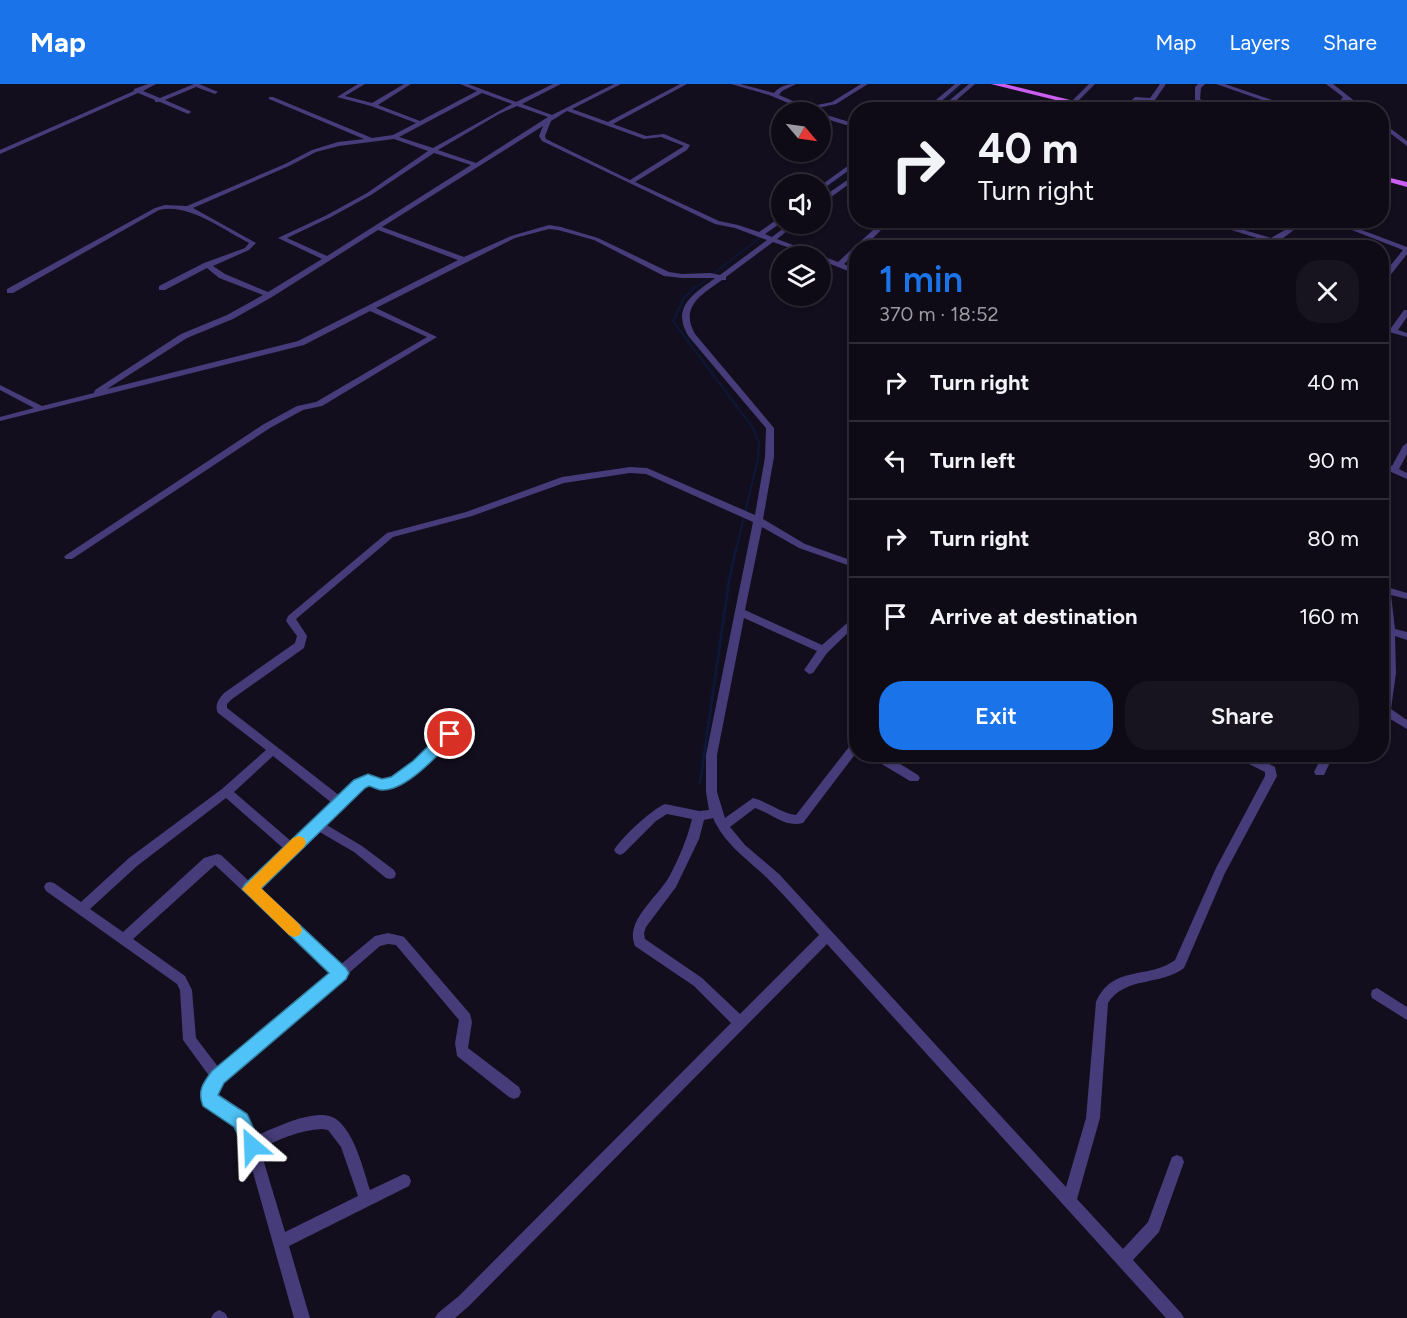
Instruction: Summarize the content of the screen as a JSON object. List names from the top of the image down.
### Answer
{
  "north": "bottom right",
  "page": {
    "header": "Map",
    "nav": ["Map", "Layers", "Share"],
    "turn": ["40 m", "Turn right"],
    "heading": ["1 min", "370 m · 18:52"],
    "list": [
      {
        "name": "Turn right",
        "value": "40 m"
      },
      {
        "name": "Turn left",
        "value": "90 m"
      },
      {
        "name": "Turn right",
        "value": "80 m"
      },
      {
        "name": "Arrive at destination",
        "value": "160 m"
      }
    ],
    "buttons": ["Exit", "Share"]
  }
}
